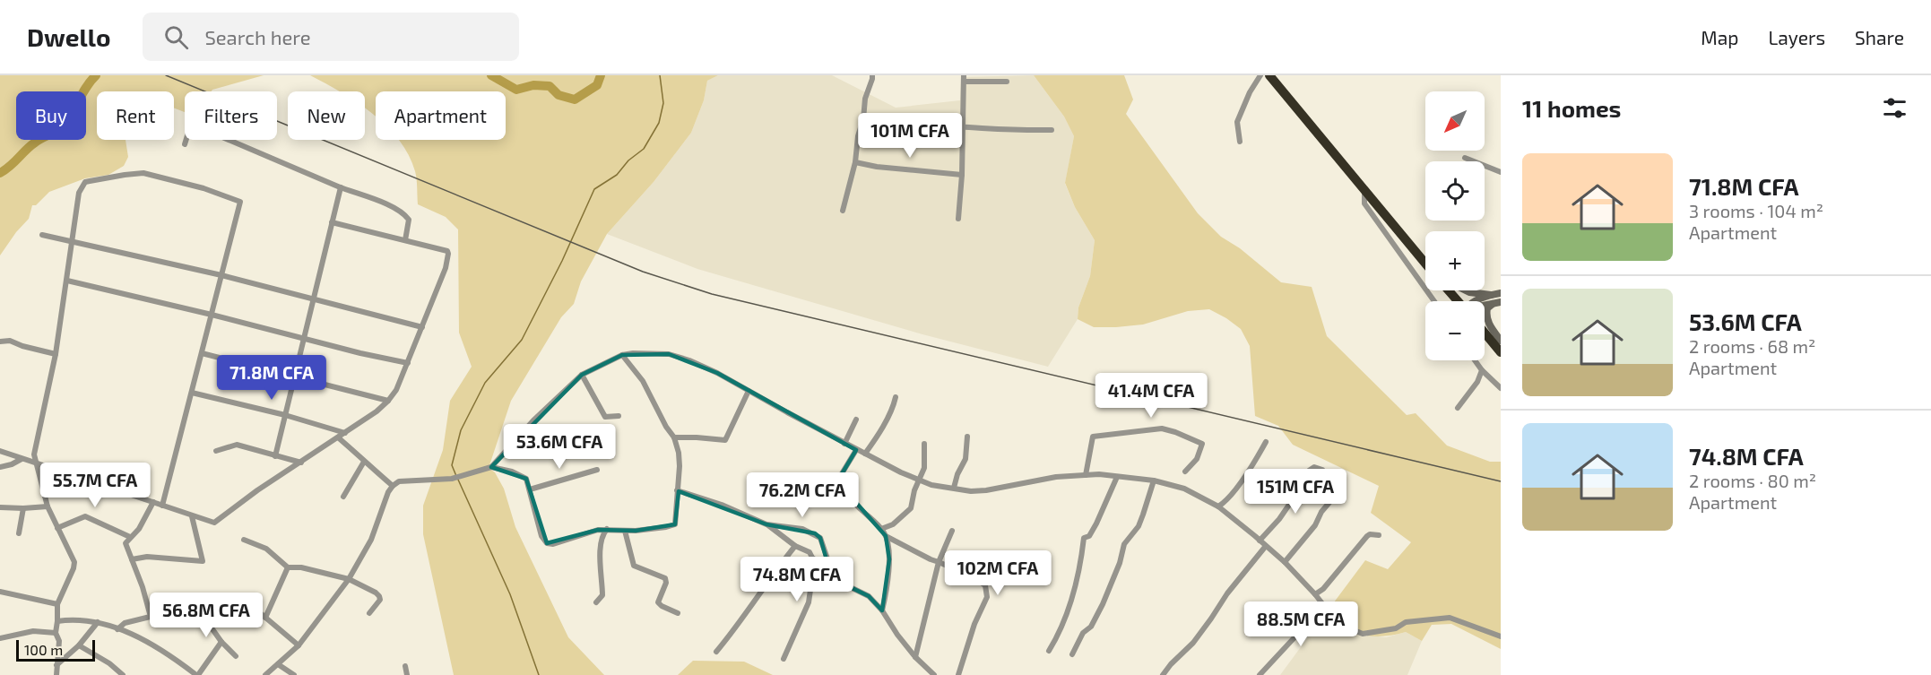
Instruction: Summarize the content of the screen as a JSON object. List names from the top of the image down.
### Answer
{
  "scale_bar": "100 m",
  "north": "bottom left",
  "page": {
    "header": "Dwello",
    "search": "Search here",
    "nav": ["Map", "Layers", "Share"],
    "heading": "11 homes",
    "map_buttons": ["+", "−"],
    "chip": [
      "Buy",
      "Rent",
      "Filters",
      "New",
      "Apartment"
    ],
    "price": [
      "101M CFA",
      "71.8M CFA",
      "41.4M CFA",
      "53.6M CFA",
      "55.7M CFA",
      "151M CFA",
      "76.2M CFA",
      "102M CFA",
      "74.8M CFA",
      "56.8M CFA",
      "88.5M CFA"
    ],
    "list": [
      {
        "name": "71.8M CFA",
        "note": "3 rooms · 104 m² · Apartment"
      },
      {
        "name": "53.6M CFA",
        "note": "2 rooms · 68 m² · Apartment"
      },
      {
        "name": "74.8M CFA",
        "note": "2 rooms · 80 m² · Apartment"
      }
    ],
    "scale": "100 m"
  }
}
